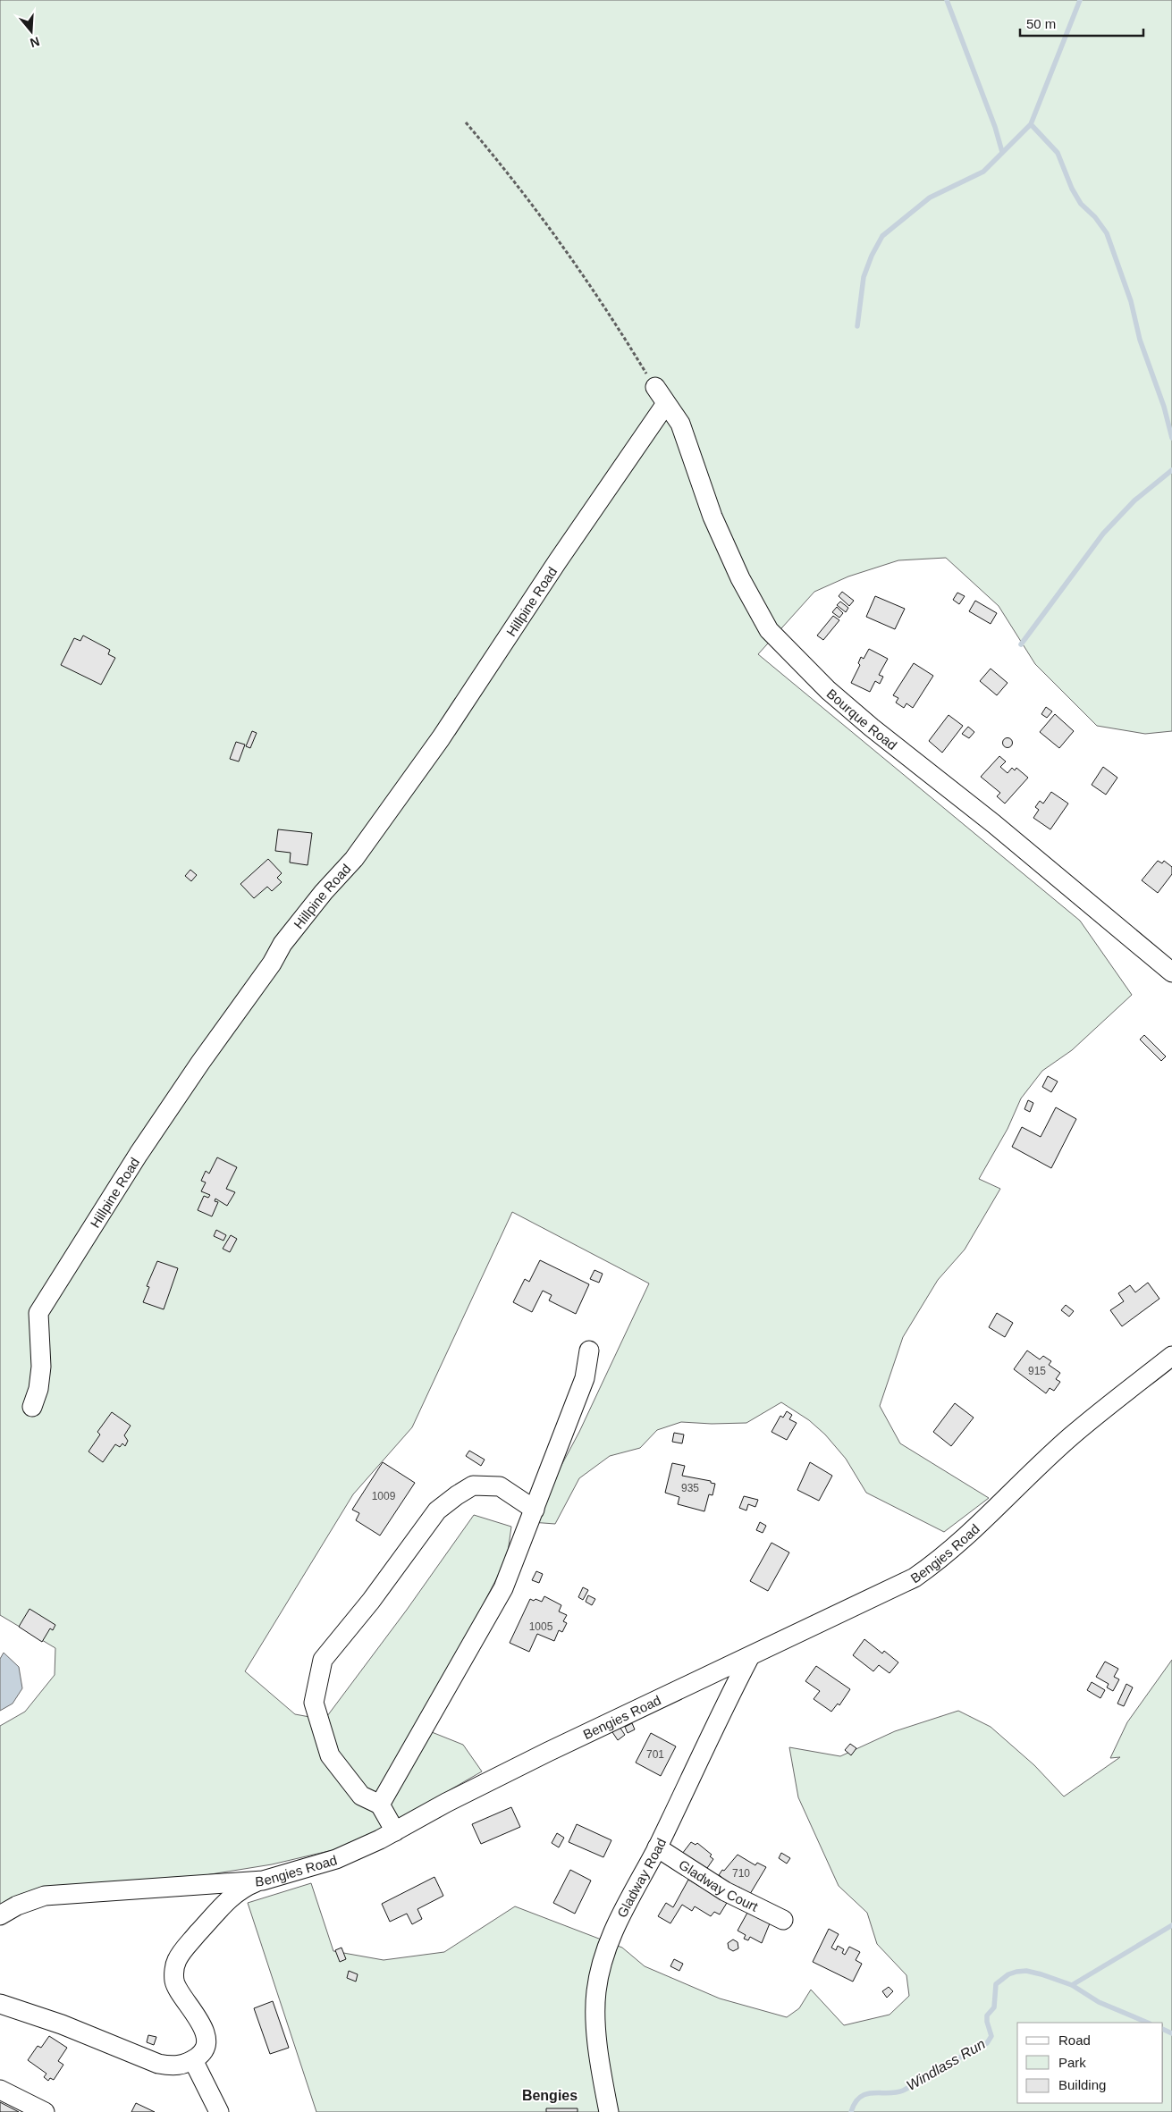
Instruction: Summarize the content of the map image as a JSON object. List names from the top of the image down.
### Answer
{
  "streets": {
    "street": [
      "Hillpine Road",
      "Bourque Road",
      "Bengies Road",
      "Gladway Road",
      "Gladway Court"
    ]
  },
  "crossings": [
    ["Hillpine Road", "Bourque Road"],
    ["Bengies Road", "Gladway Road"],
    ["Gladway Road", "Gladway Court"]
  ],
  "districts": ["Bengies"],
  "water": ["Windlass Run"],
  "house_numbers": [
    "915",
    "935",
    "1009",
    "1005",
    "701",
    "710"
  ],
  "legend": ["Road", "Park", "Building"],
  "scale_bar": "50 m",
  "north": "bottom"
}
